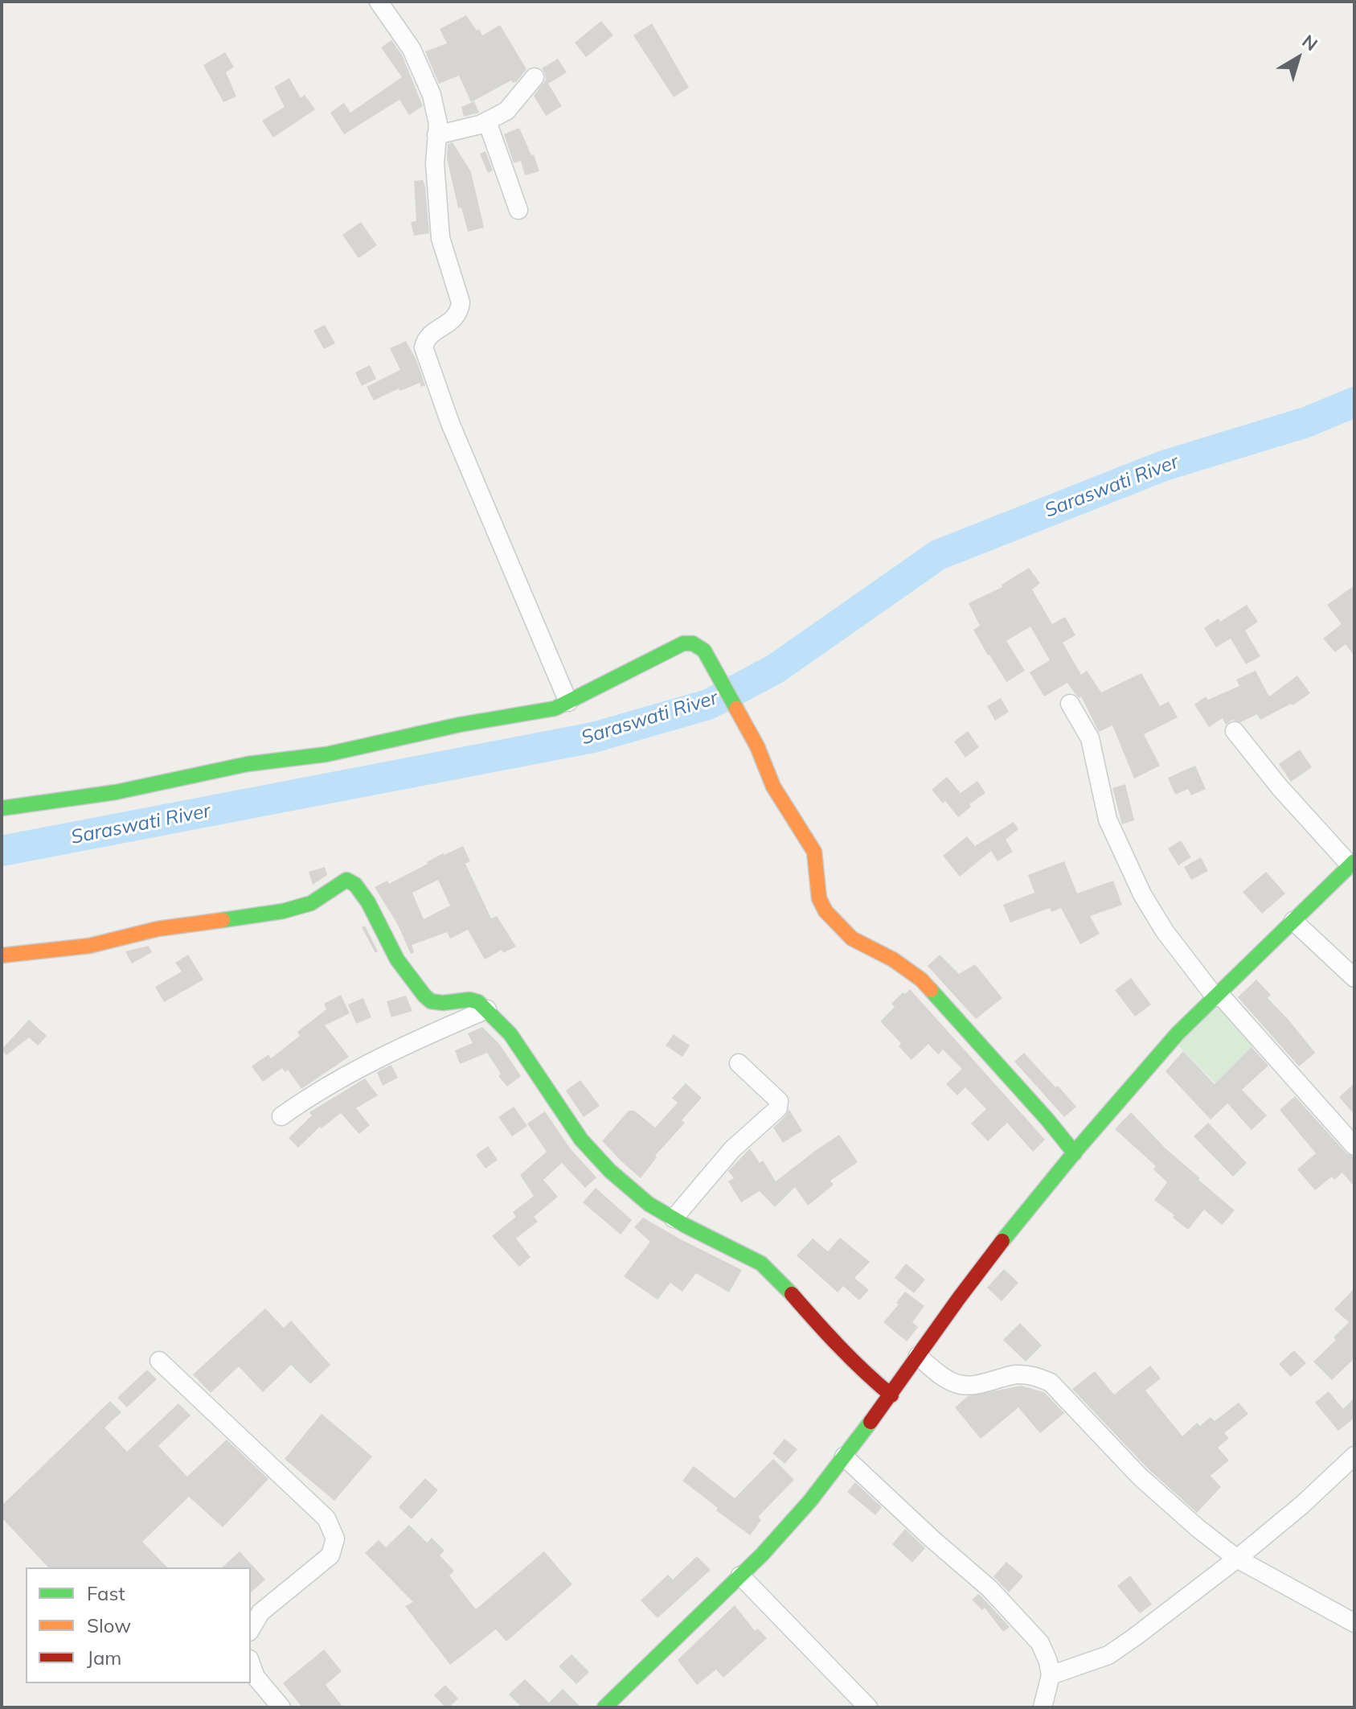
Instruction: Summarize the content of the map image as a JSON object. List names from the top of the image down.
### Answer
{
  "water": ["Saraswati River"],
  "legend": ["Fast", "Slow", "Jam"],
  "north": "top right"
}
